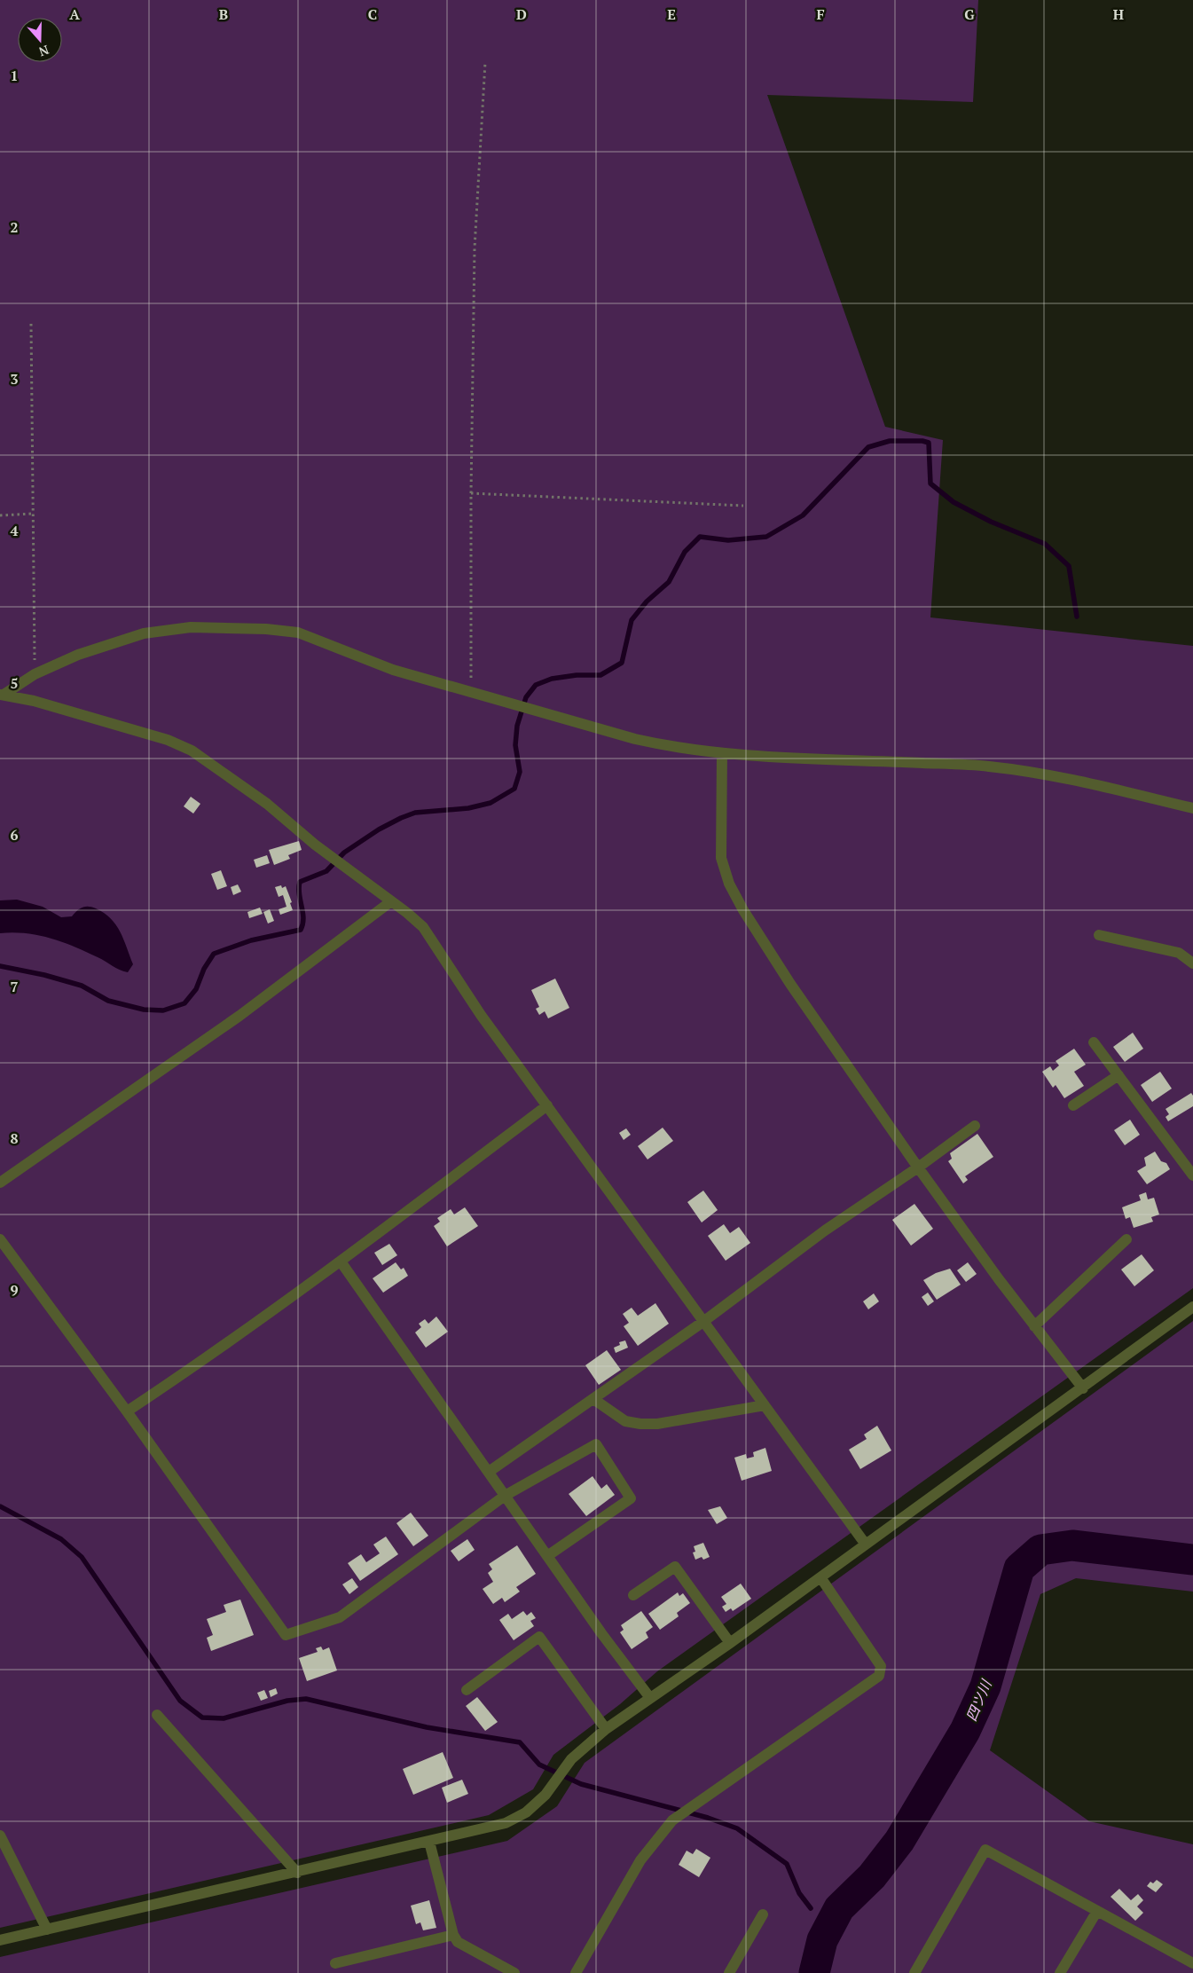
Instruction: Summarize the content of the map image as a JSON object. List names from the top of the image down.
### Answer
{
  "water": ["四ツ川"],
  "north": "bottom",
  "grid": {
    "columns": [
      "A",
      "B",
      "C",
      "D",
      "E",
      "F",
      "G",
      "H"
    ],
    "rows": [
      "1",
      "2",
      "3",
      "4",
      "5",
      "6",
      "7",
      "8",
      "9"
    ]
  }
}
